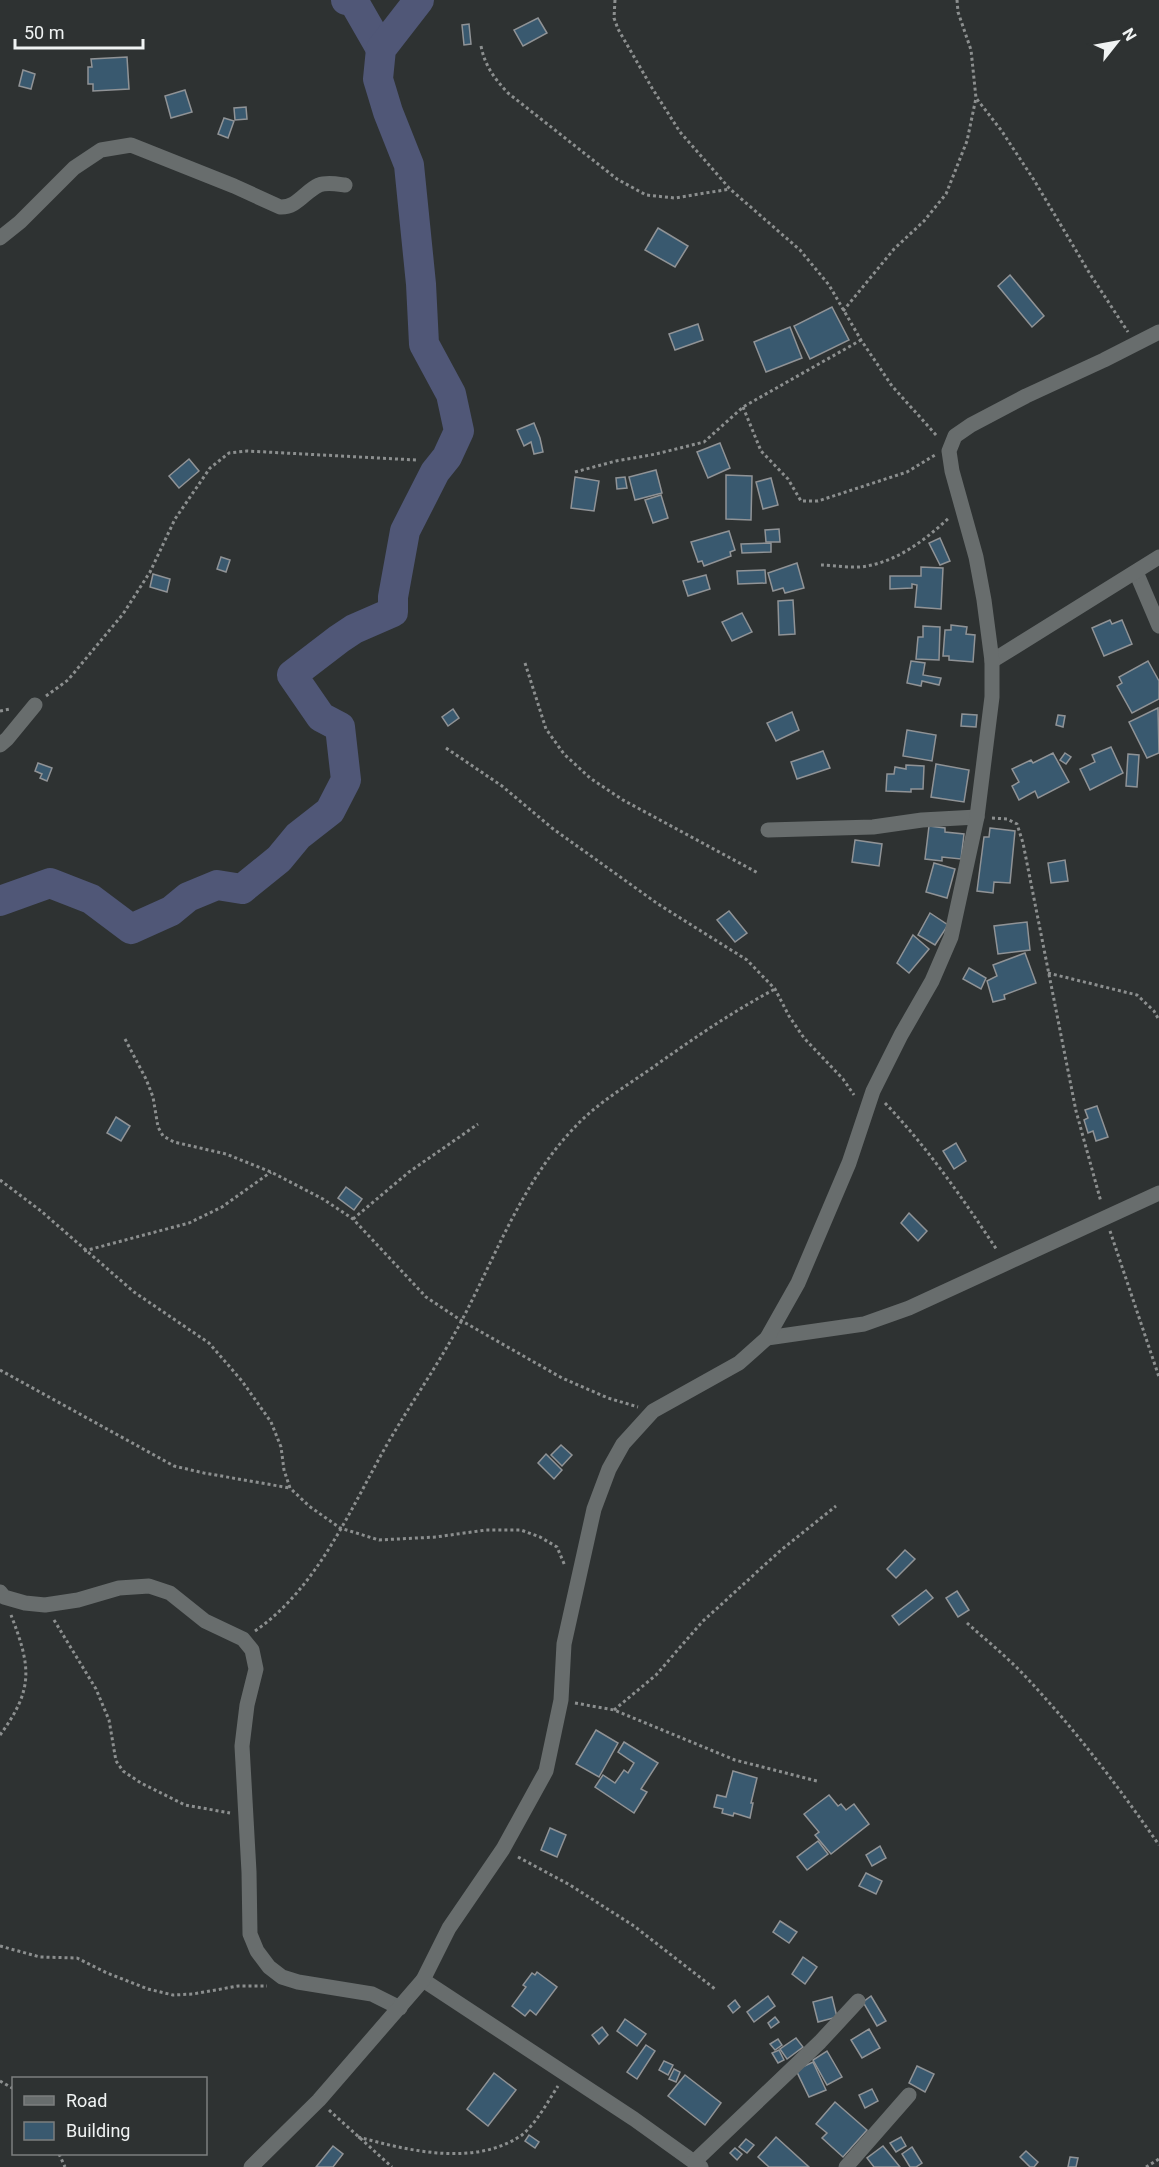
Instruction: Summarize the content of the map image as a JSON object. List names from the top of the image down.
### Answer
{
  "legend": ["Road", "Building"],
  "scale_bar": "50 m",
  "north": "top right"
}
